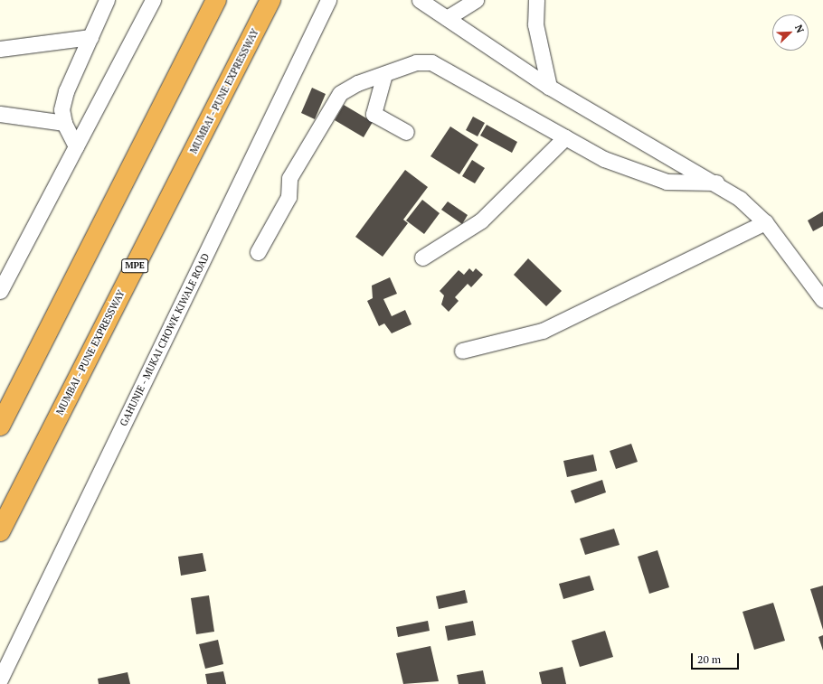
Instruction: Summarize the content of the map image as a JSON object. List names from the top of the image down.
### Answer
{
  "streets": {
    "highway": ["MUMBAI - PUNE EXPRESSWAY", "MPE"],
    "street": ["GAHUNJE - MUKAI CHOWK KIWALE ROAD"]
  },
  "scale_bar": "20 m",
  "north": "top right"
}
